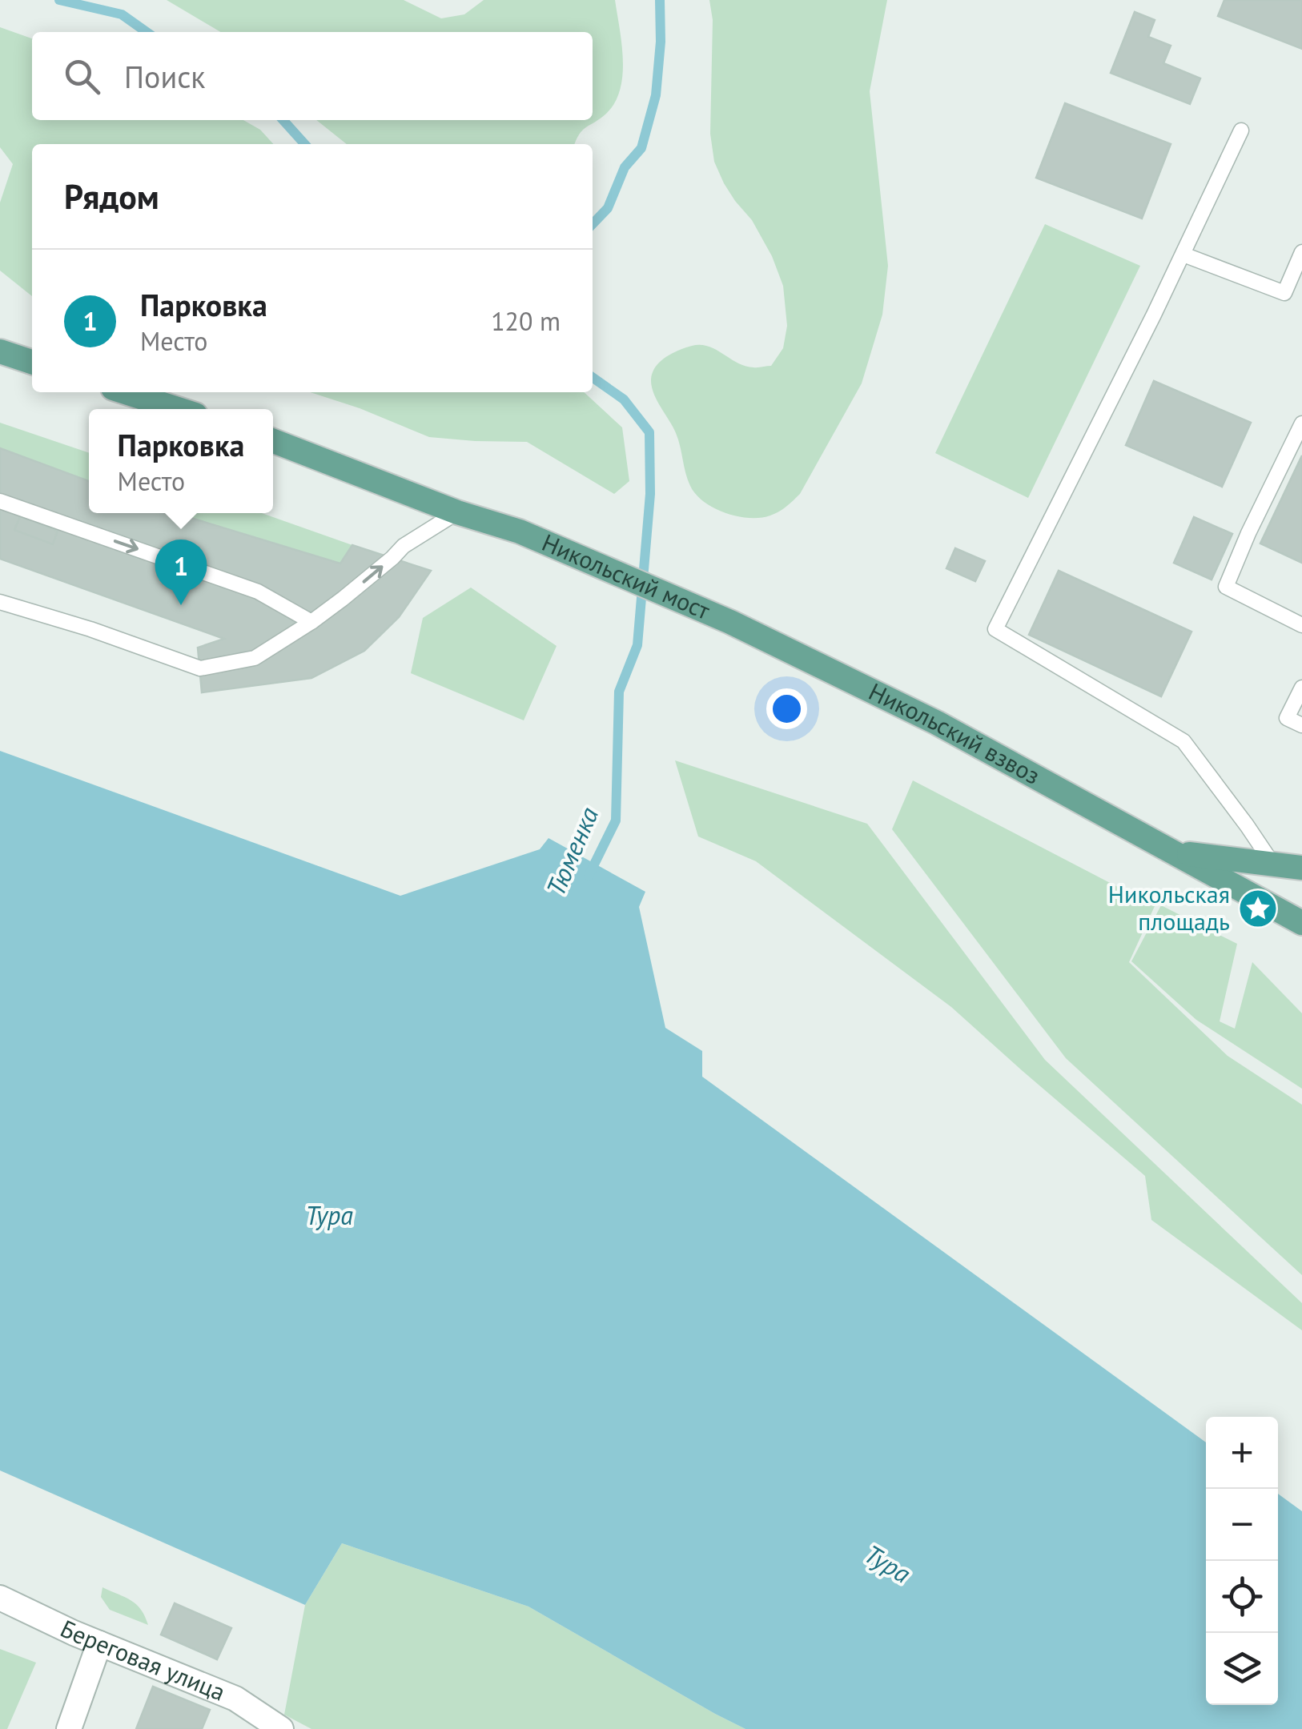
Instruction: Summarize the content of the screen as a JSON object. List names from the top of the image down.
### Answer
{
  "streets": {
    "main road": ["Никольский мост", "Никольский взвоз"],
    "street": ["Береговая улица"]
  },
  "crossings": [
    ["Никольский мост", "Никольский взвоз"]
  ],
  "water": ["Тюменка", "Тура"],
  "places": {
    "place": ["Никольская площадь"]
  },
  "page": {
    "search": "Поиск",
    "heading": "Рядом",
    "list": [
      {
        "mark": "1",
        "name": "Парковка",
        "note": "Место",
        "value": "120 m"
      }
    ],
    "popup": ["Парковка", "Место"],
    "pins": "1",
    "map_buttons": ["+", "−"]
  }
}
